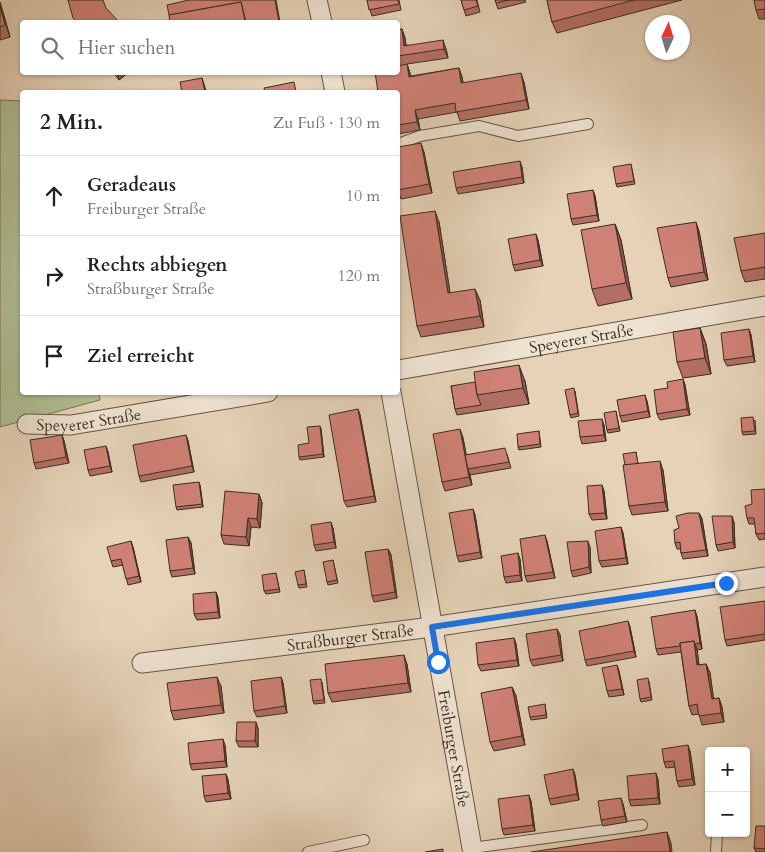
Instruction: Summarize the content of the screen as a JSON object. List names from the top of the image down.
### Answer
{
  "streets": {
    "street": ["Speyerer Straße", "Straßburger Straße", "Freiburger Straße"]
  },
  "crossings": [
    ["Straßburger Straße", "Freiburger Straße"]
  ],
  "north": "top",
  "page": {
    "search": "Hier suchen",
    "heading": ["2 Min.", "Zu Fuß · 130 m"],
    "list": [
      ["Geradeaus", "Freiburger Straße", "10 m"],
      ["Rechts abbiegen", "Straßburger Straße", "120 m"],
      "Ziel erreicht"
    ],
    "map_buttons": ["+", "−"]
  }
}
